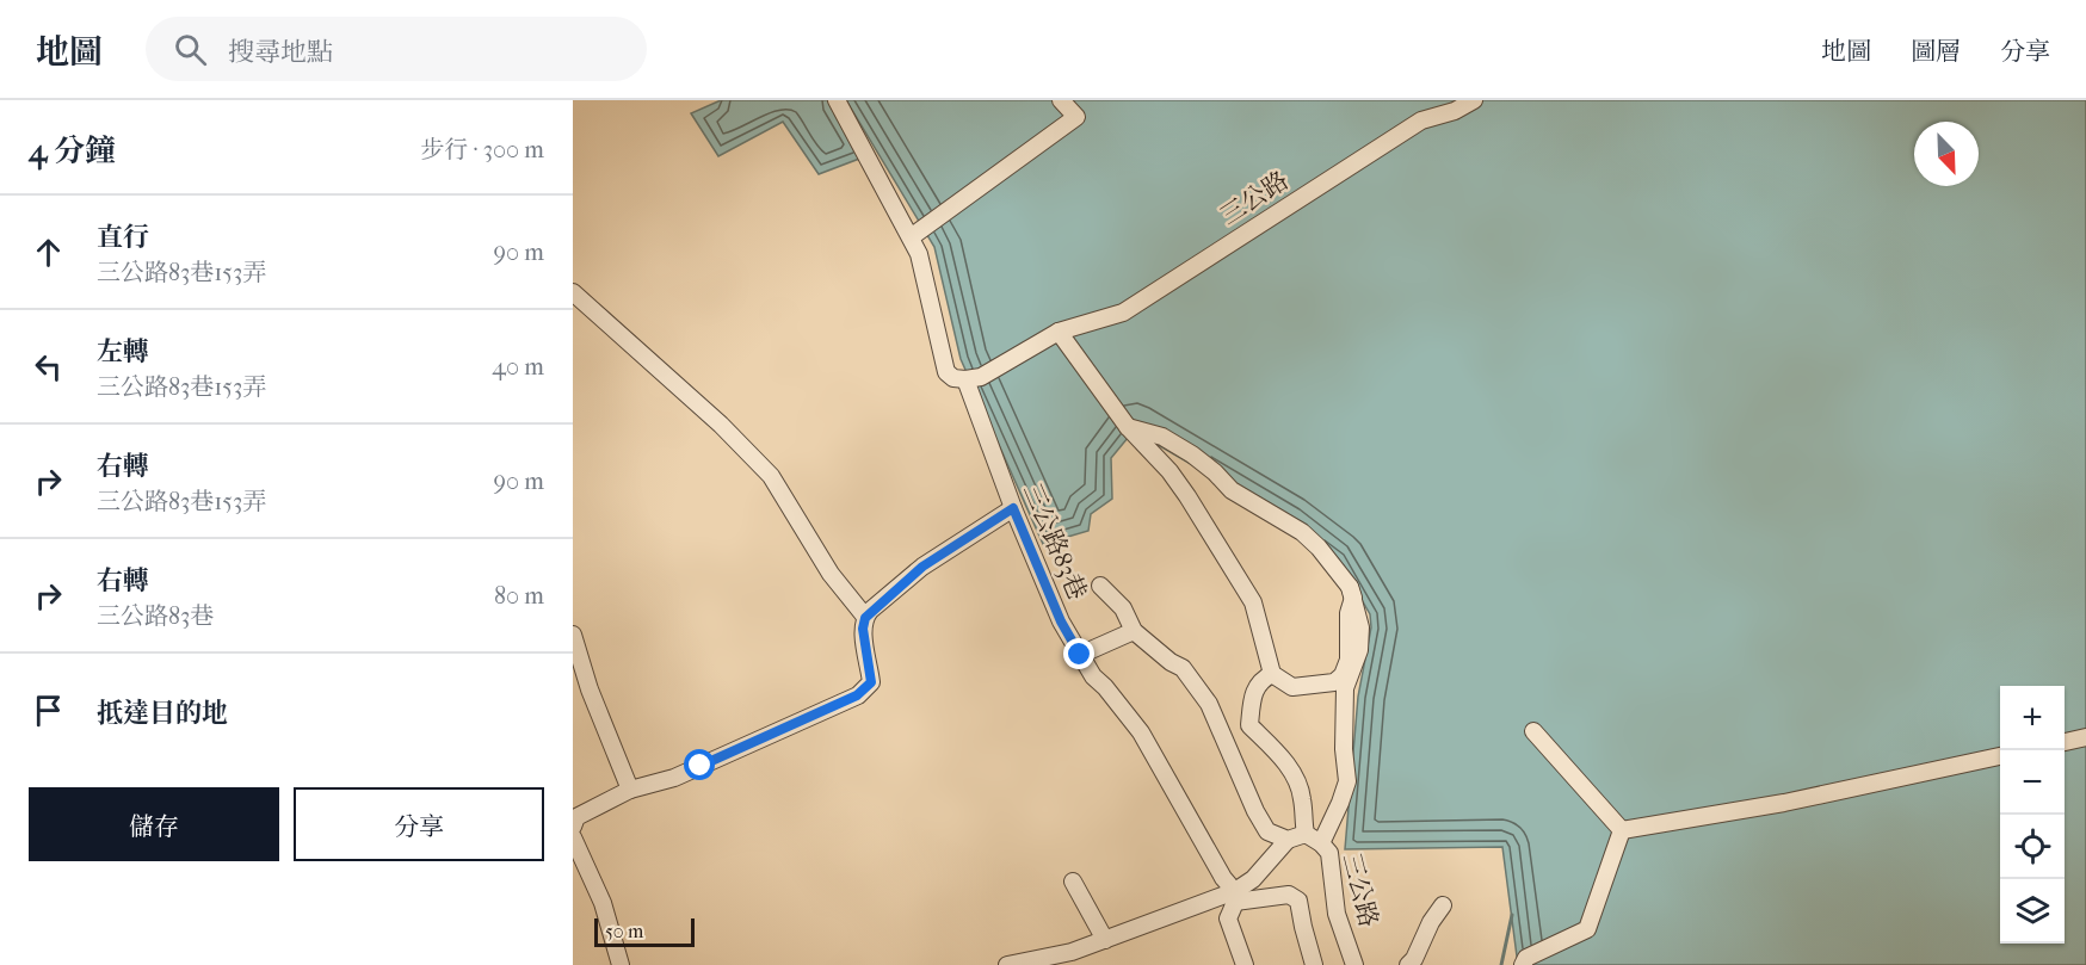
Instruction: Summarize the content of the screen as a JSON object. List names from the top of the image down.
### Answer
{
  "streets": {
    "street": ["三公路", "三公路83巷"]
  },
  "crossings": [
    ["三公路", "三公路83巷"]
  ],
  "scale_bar": "50 m",
  "north": "bottom right",
  "page": {
    "header": "地圖",
    "search": "搜尋地點",
    "nav": ["地圖", "圖層", "分享"],
    "heading": ["4 分鐘", "步行 · 300 m"],
    "list": [
      ["直行", "三公路83巷153弄", "90 m"],
      ["左轉", "三公路83巷153弄", "40 m"],
      ["右轉", "三公路83巷153弄", "90 m"],
      ["右轉", "三公路83巷", "80 m"],
      "抵達目的地"
    ],
    "map_buttons": ["+", "−"],
    "buttons": ["儲存", "分享"],
    "scale": "50 m"
  }
}
